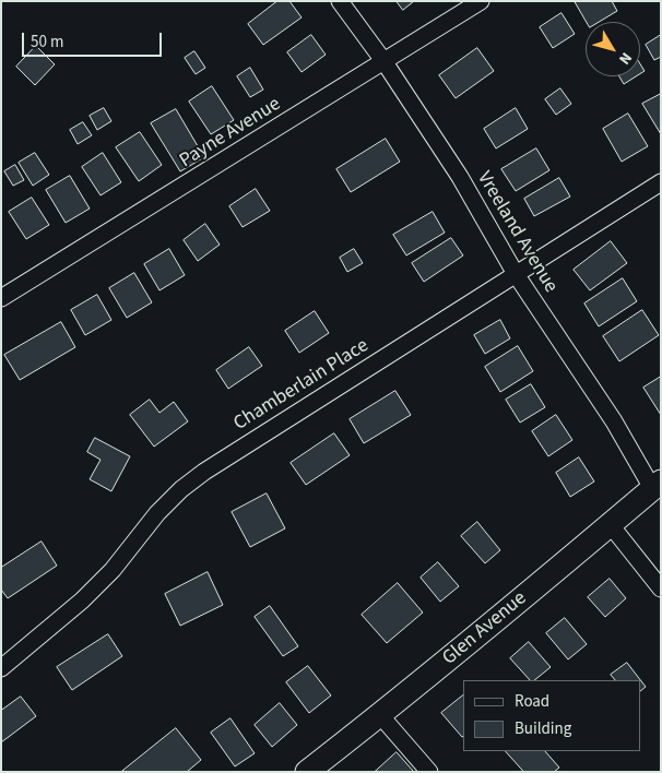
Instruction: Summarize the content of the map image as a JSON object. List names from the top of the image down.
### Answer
{
  "streets": {
    "street": [
      "Payne Avenue",
      "Vreeland Avenue",
      "Chamberlain Place",
      "Glen Avenue"
    ]
  },
  "crossings": [
    ["Payne Avenue", "Vreeland Avenue"],
    ["Vreeland Avenue", "Chamberlain Place"],
    ["Vreeland Avenue", "Glen Avenue"]
  ],
  "legend": ["Road", "Building"],
  "scale_bar": "50 m",
  "north": "bottom right"
}
